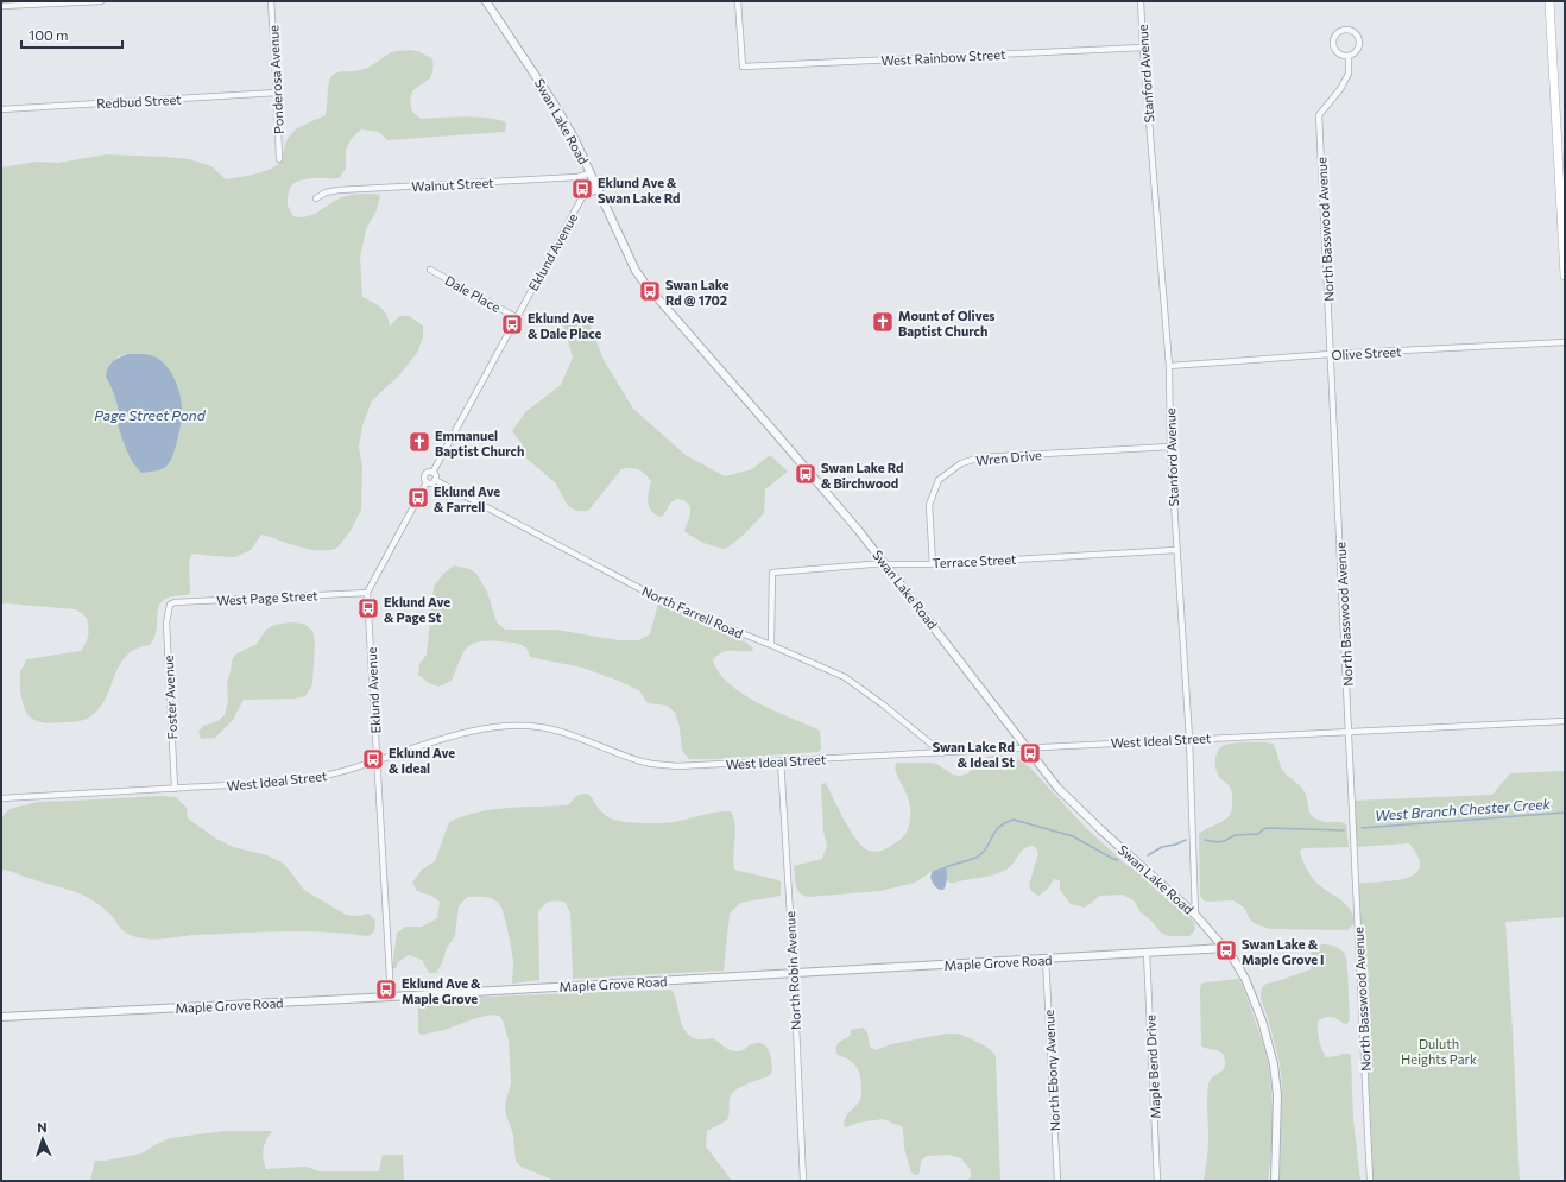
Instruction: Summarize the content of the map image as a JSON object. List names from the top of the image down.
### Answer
{
  "streets": {
    "street": [
      "West Rainbow Street",
      "Stanford Avenue",
      "Ponderosa Avenue",
      "Redbud Street",
      "Swan Lake Road",
      "Walnut Street",
      "North Basswood Avenue",
      "Eklund Avenue",
      "Dale Place",
      "Olive Street",
      "Wren Drive",
      "Terrace Street",
      "West Page Street",
      "North Farrell Road",
      "Foster Avenue",
      "West Ideal Street",
      "Maple Grove Road",
      "North Robin Avenue",
      "Maple Bend Drive",
      "North Ebony Avenue"
    ]
  },
  "crossings": [
    ["West Rainbow Street", "Stanford Avenue"],
    ["Stanford Avenue", "Swan Lake Road"],
    ["Stanford Avenue", "Olive Street"],
    ["Stanford Avenue", "Wren Drive"],
    ["Stanford Avenue", "Terrace Street"],
    ["Stanford Avenue", "West Ideal Street"],
    ["Ponderosa Avenue", "Redbud Street"],
    ["Swan Lake Road", "Walnut Street"],
    ["Swan Lake Road", "Eklund Avenue"],
    ["Swan Lake Road", "Terrace Street"],
    ["Swan Lake Road", "West Ideal Street"],
    ["Swan Lake Road", "Maple Grove Road"],
    ["North Basswood Avenue", "Olive Street"],
    ["North Basswood Avenue", "West Ideal Street"],
    ["Eklund Avenue", "Dale Place"],
    ["Eklund Avenue", "West Page Street"],
    ["Eklund Avenue", "North Farrell Road"],
    ["Eklund Avenue", "West Ideal Street"],
    ["Eklund Avenue", "Maple Grove Road"],
    ["Wren Drive", "Terrace Street"],
    ["Terrace Street", "North Farrell Road"],
    ["West Page Street", "Foster Avenue"],
    ["North Farrell Road", "West Ideal Street"],
    ["Foster Avenue", "West Ideal Street"],
    ["West Ideal Street", "North Robin Avenue"],
    ["Maple Grove Road", "North Robin Avenue"],
    ["Maple Grove Road", "Maple Bend Drive"],
    ["Maple Grove Road", "North Ebony Avenue"]
  ],
  "water": ["Page Street Pond", "West Branch Chester Creek"],
  "parks": ["Duluth Heights Park"],
  "places": {
    "bus stop": [
      "Eklund Ave & Swan Lake Rd",
      "Swan Lake Rd @ 1702",
      "Eklund Ave & Dale Place",
      "Swan Lake Rd & Birchwood",
      "Eklund Ave & Farrell",
      "Eklund Ave & Page St",
      "Swan Lake Rd & Ideal St",
      "Eklund Ave & Ideal",
      "Swan Lake & Maple Grove I",
      "Eklund Ave & Maple Grove"
    ],
    "church": ["Mount of Olives Baptist Church", "Emmanuel Baptist Church"]
  },
  "scale_bar": "100 m",
  "north": "top"
}
